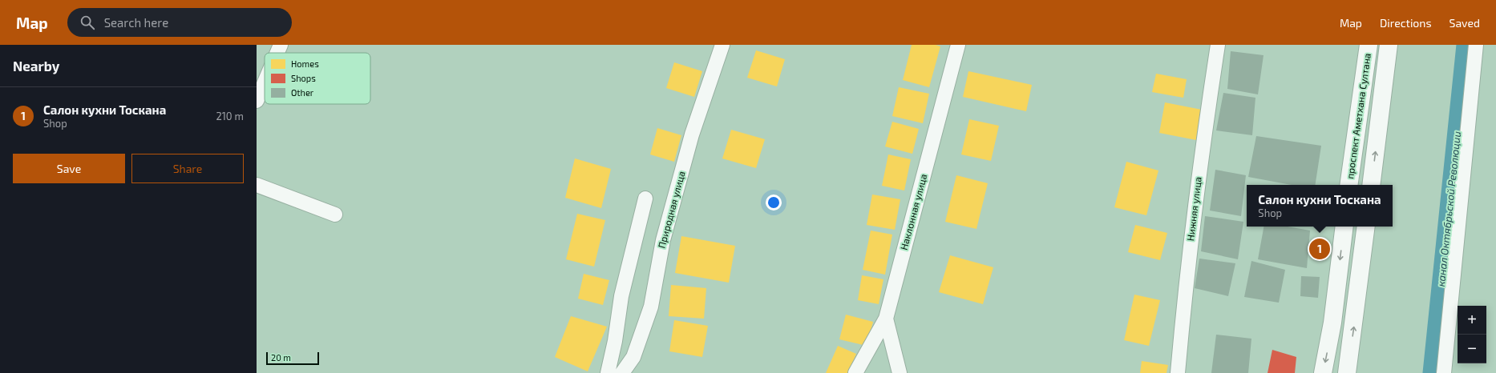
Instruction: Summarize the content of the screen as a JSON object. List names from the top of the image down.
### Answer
{
  "streets": {
    "main road": ["проспект Аметхана Султана"],
    "street": ["Нижняя улица", "Природная улица", "Наклонная улица"]
  },
  "water": ["канал Октябрьской Революции"],
  "legend": ["Homes", "Shops", "Other"],
  "scale_bar": "20 m",
  "page": {
    "header": "Map",
    "search": "Search here",
    "nav": ["Map", "Directions", "Saved"],
    "heading": "Nearby",
    "list": [
      {
        "mark": "1",
        "name": "Салон кухни Тоскана",
        "note": "Shop",
        "value": "210 m"
      }
    ],
    "buttons": ["Save", "Share"],
    "popup": ["Салон кухни Тоскана", "Shop"],
    "pins": "1",
    "map_buttons": ["+", "−"],
    "scale": "20 m"
  }
}
